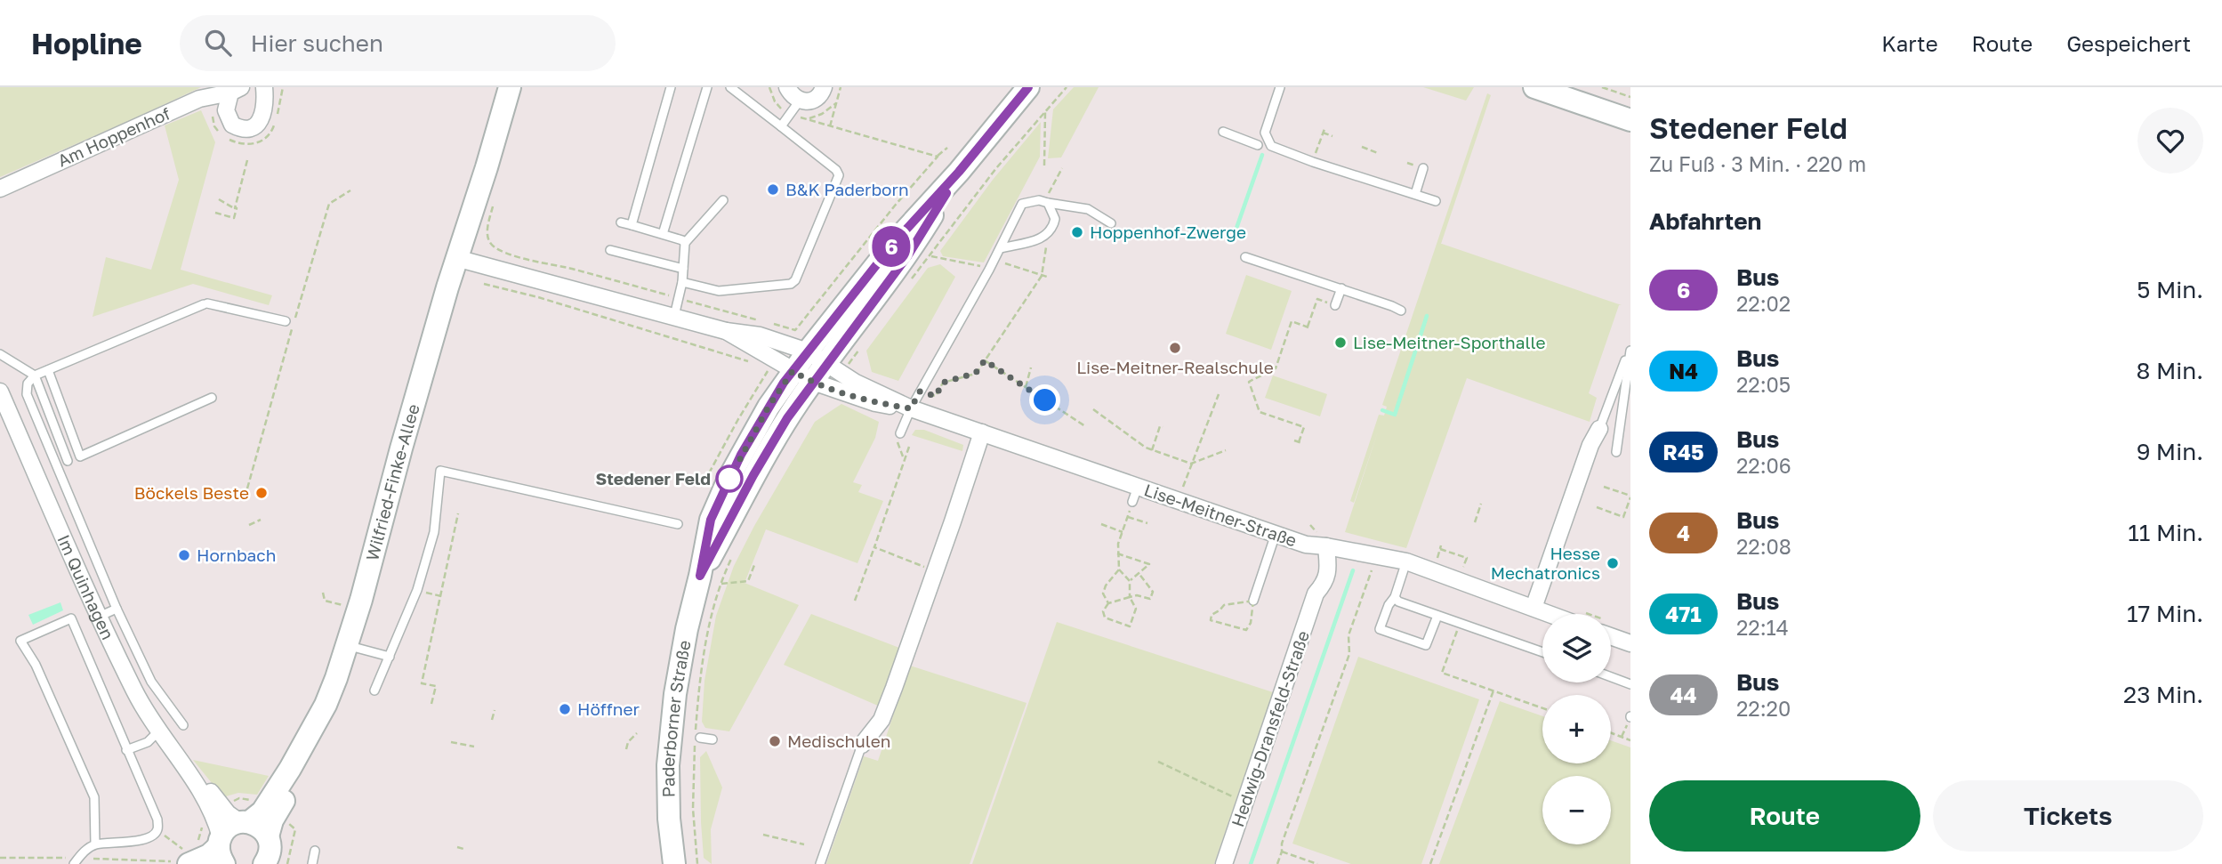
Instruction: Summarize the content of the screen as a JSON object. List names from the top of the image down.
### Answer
{
  "streets": {
    "street": [
      "Am Hoppenhof",
      "Wilfried-Finke-Allee",
      "Lise-Meitner-Straße",
      "Im Quinhagen",
      "Paderborner Straße",
      "Hedwig-Dransfeld-Straße"
    ]
  },
  "crossings": [
    ["Wilfried-Finke-Allee", "Im Quinhagen"],
    ["Lise-Meitner-Straße", "Paderborner Straße"],
    ["Lise-Meitner-Straße", "Hedwig-Dransfeld-Straße"]
  ],
  "places": [
    "B&K Paderborn",
    "Hoppenhof-Zwerge",
    "Lise-Meitner-Sporthalle",
    "Lise-Meitner-Realschule",
    "Stedener Feld",
    "Böckels Beste",
    "Hornbach",
    "Hesse Mechatronics",
    "Höffner",
    "Medischulen"
  ],
  "lines": ["bus line 6"],
  "page": {
    "header": "Hopline",
    "search": "Hier suchen",
    "nav": ["Karte", "Route", "Gespeichert"],
    "on_map": "6",
    "heading": [
      ["Stedener Feld", "Zu Fuß · 3 Min. · 220 m"],
      "Abfahrten"
    ],
    "list": [
      {
        "mark": "6",
        "name": "Bus",
        "note": "22:02",
        "value": "5 Min."
      },
      {
        "mark": "N4",
        "name": "Bus",
        "note": "22:05",
        "value": "8 Min."
      },
      {
        "mark": "R45",
        "name": "Bus",
        "note": "22:06",
        "value": "9 Min."
      },
      {
        "mark": "4",
        "name": "Bus",
        "note": "22:08",
        "value": "11 Min."
      },
      {
        "mark": "471",
        "name": "Bus",
        "note": "22:14",
        "value": "17 Min."
      },
      {
        "mark": "44",
        "name": "Bus",
        "note": "22:20",
        "value": "23 Min."
      }
    ],
    "map_buttons": ["+", "−"],
    "buttons": ["Route", "Tickets"]
  }
}
